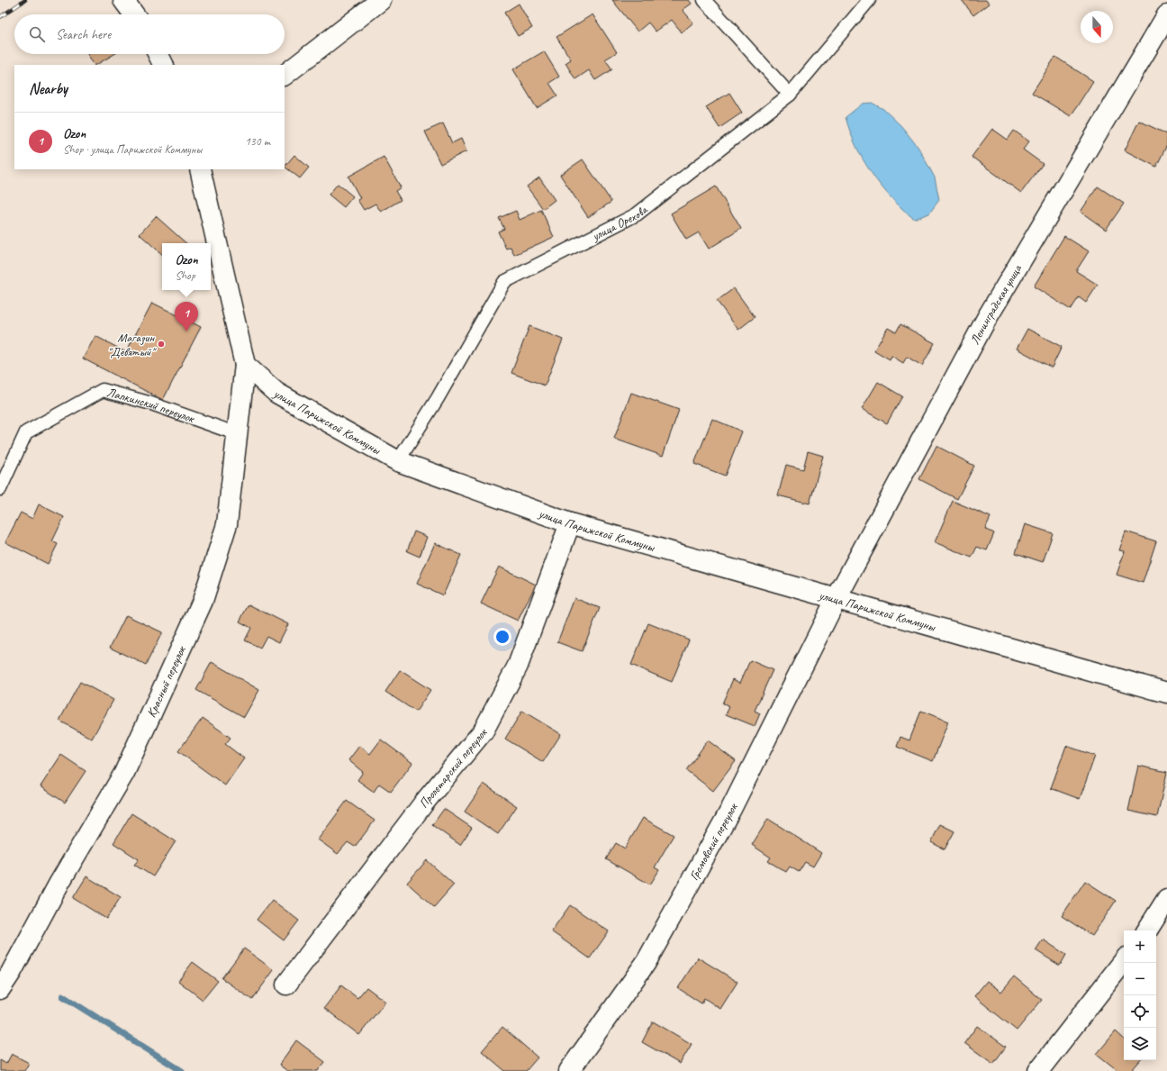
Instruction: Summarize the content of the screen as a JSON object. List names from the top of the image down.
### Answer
{
  "streets": {
    "street": [
      "Ленинградская улица",
      "улица Парижской Коммуны",
      "Красный переулок",
      "Пролетарский переулок",
      "Громовский переулок"
    ],
    "lane": ["улица Орехова", "Лапкинский переулок"]
  },
  "crossings": [
    ["улица Орехова", "улица Парижской Коммуны"],
    ["Ленинградская улица", "улица Парижской Коммуны"],
    ["Ленинградская улица", "Громовский переулок"],
    ["Лапкинский переулок", "Красный переулок"],
    ["улица Парижской Коммуны", "Красный переулок"],
    ["улица Парижской Коммуны", "Пролетарский переулок"],
    ["улица Парижской Коммуны", "Громовский переулок"]
  ],
  "places": ["Магазин \"Девятый\""],
  "north": "bottom",
  "page": {
    "search": "Search here",
    "heading": "Nearby",
    "list": [
      {
        "mark": "1",
        "name": "Ozon",
        "note": "Shop · улица Парижской Коммуны",
        "value": "130 m"
      }
    ],
    "popup": ["Ozon", "Shop"],
    "pins": "1",
    "map_buttons": ["+", "−"]
  }
}
